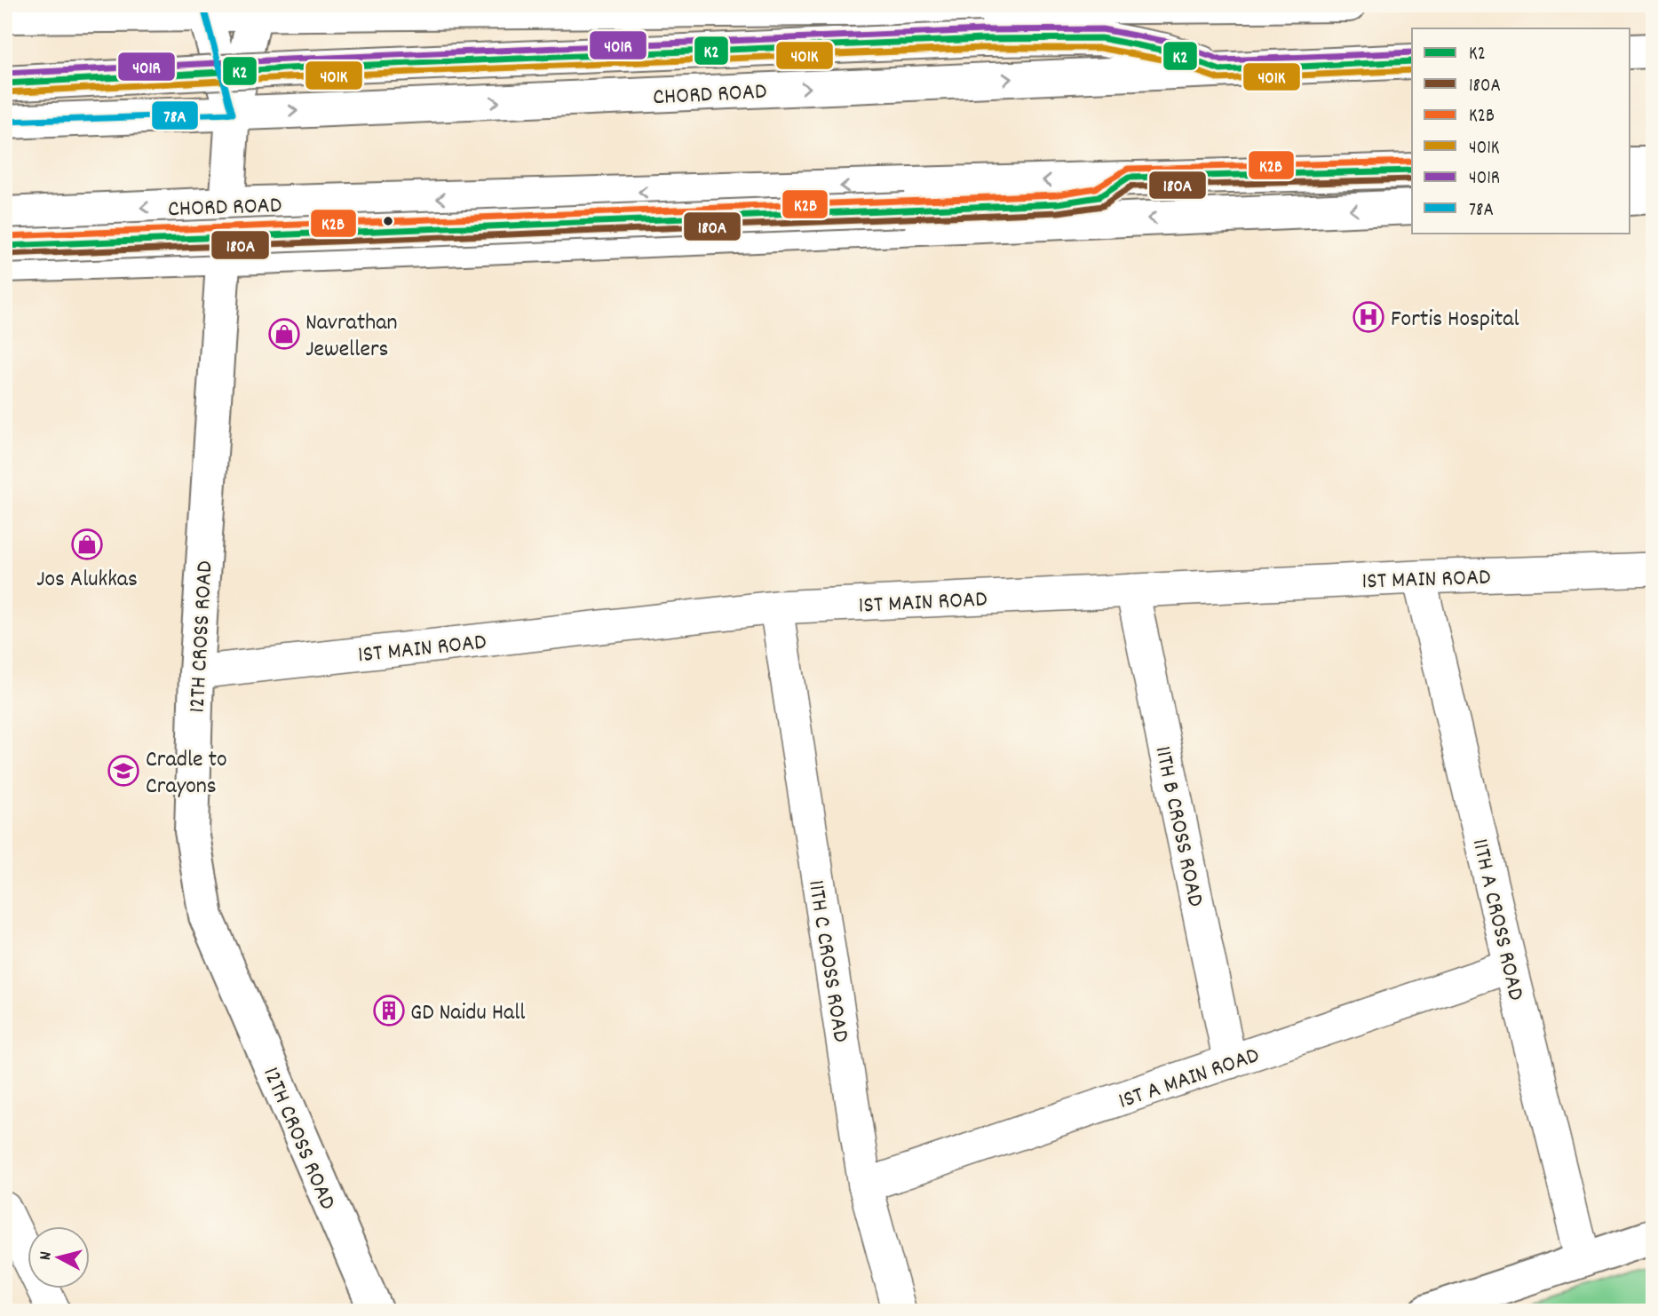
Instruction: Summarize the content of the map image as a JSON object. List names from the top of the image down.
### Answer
{
  "streets": {
    "main road": ["CHORD ROAD", "12TH CROSS ROAD"],
    "street": [
      "1ST MAIN ROAD",
      "11TH B CROSS ROAD",
      "11TH A CROSS ROAD",
      "11TH C CROSS ROAD",
      "1ST A MAIN ROAD"
    ]
  },
  "crossings": [
    ["CHORD ROAD", "12TH CROSS ROAD"],
    ["1ST MAIN ROAD", "12TH CROSS ROAD"],
    ["1ST MAIN ROAD", "11TH B CROSS ROAD"],
    ["1ST MAIN ROAD", "11TH A CROSS ROAD"],
    ["1ST MAIN ROAD", "11TH C CROSS ROAD"],
    ["11TH B CROSS ROAD", "1ST A MAIN ROAD"],
    ["11TH A CROSS ROAD", "1ST A MAIN ROAD"],
    ["11TH C CROSS ROAD", "1ST A MAIN ROAD"]
  ],
  "places": {
    "hospital": ["Fortis Hospital"],
    "shop": ["Navrathan Jewellers", "Jos Alukkas"],
    "school or university": ["Cradle to Crayons"],
    "building": ["GD Naidu Hall"]
  },
  "lines": [
    "transit line 78A",
    "transit line 401R",
    "transit line K2",
    "transit line 401K",
    "transit line K2B",
    "transit line 180A"
  ],
  "legend": [
    "K2",
    "180A",
    "K2B",
    "401K",
    "401R",
    "78A"
  ],
  "north": "left"
}
